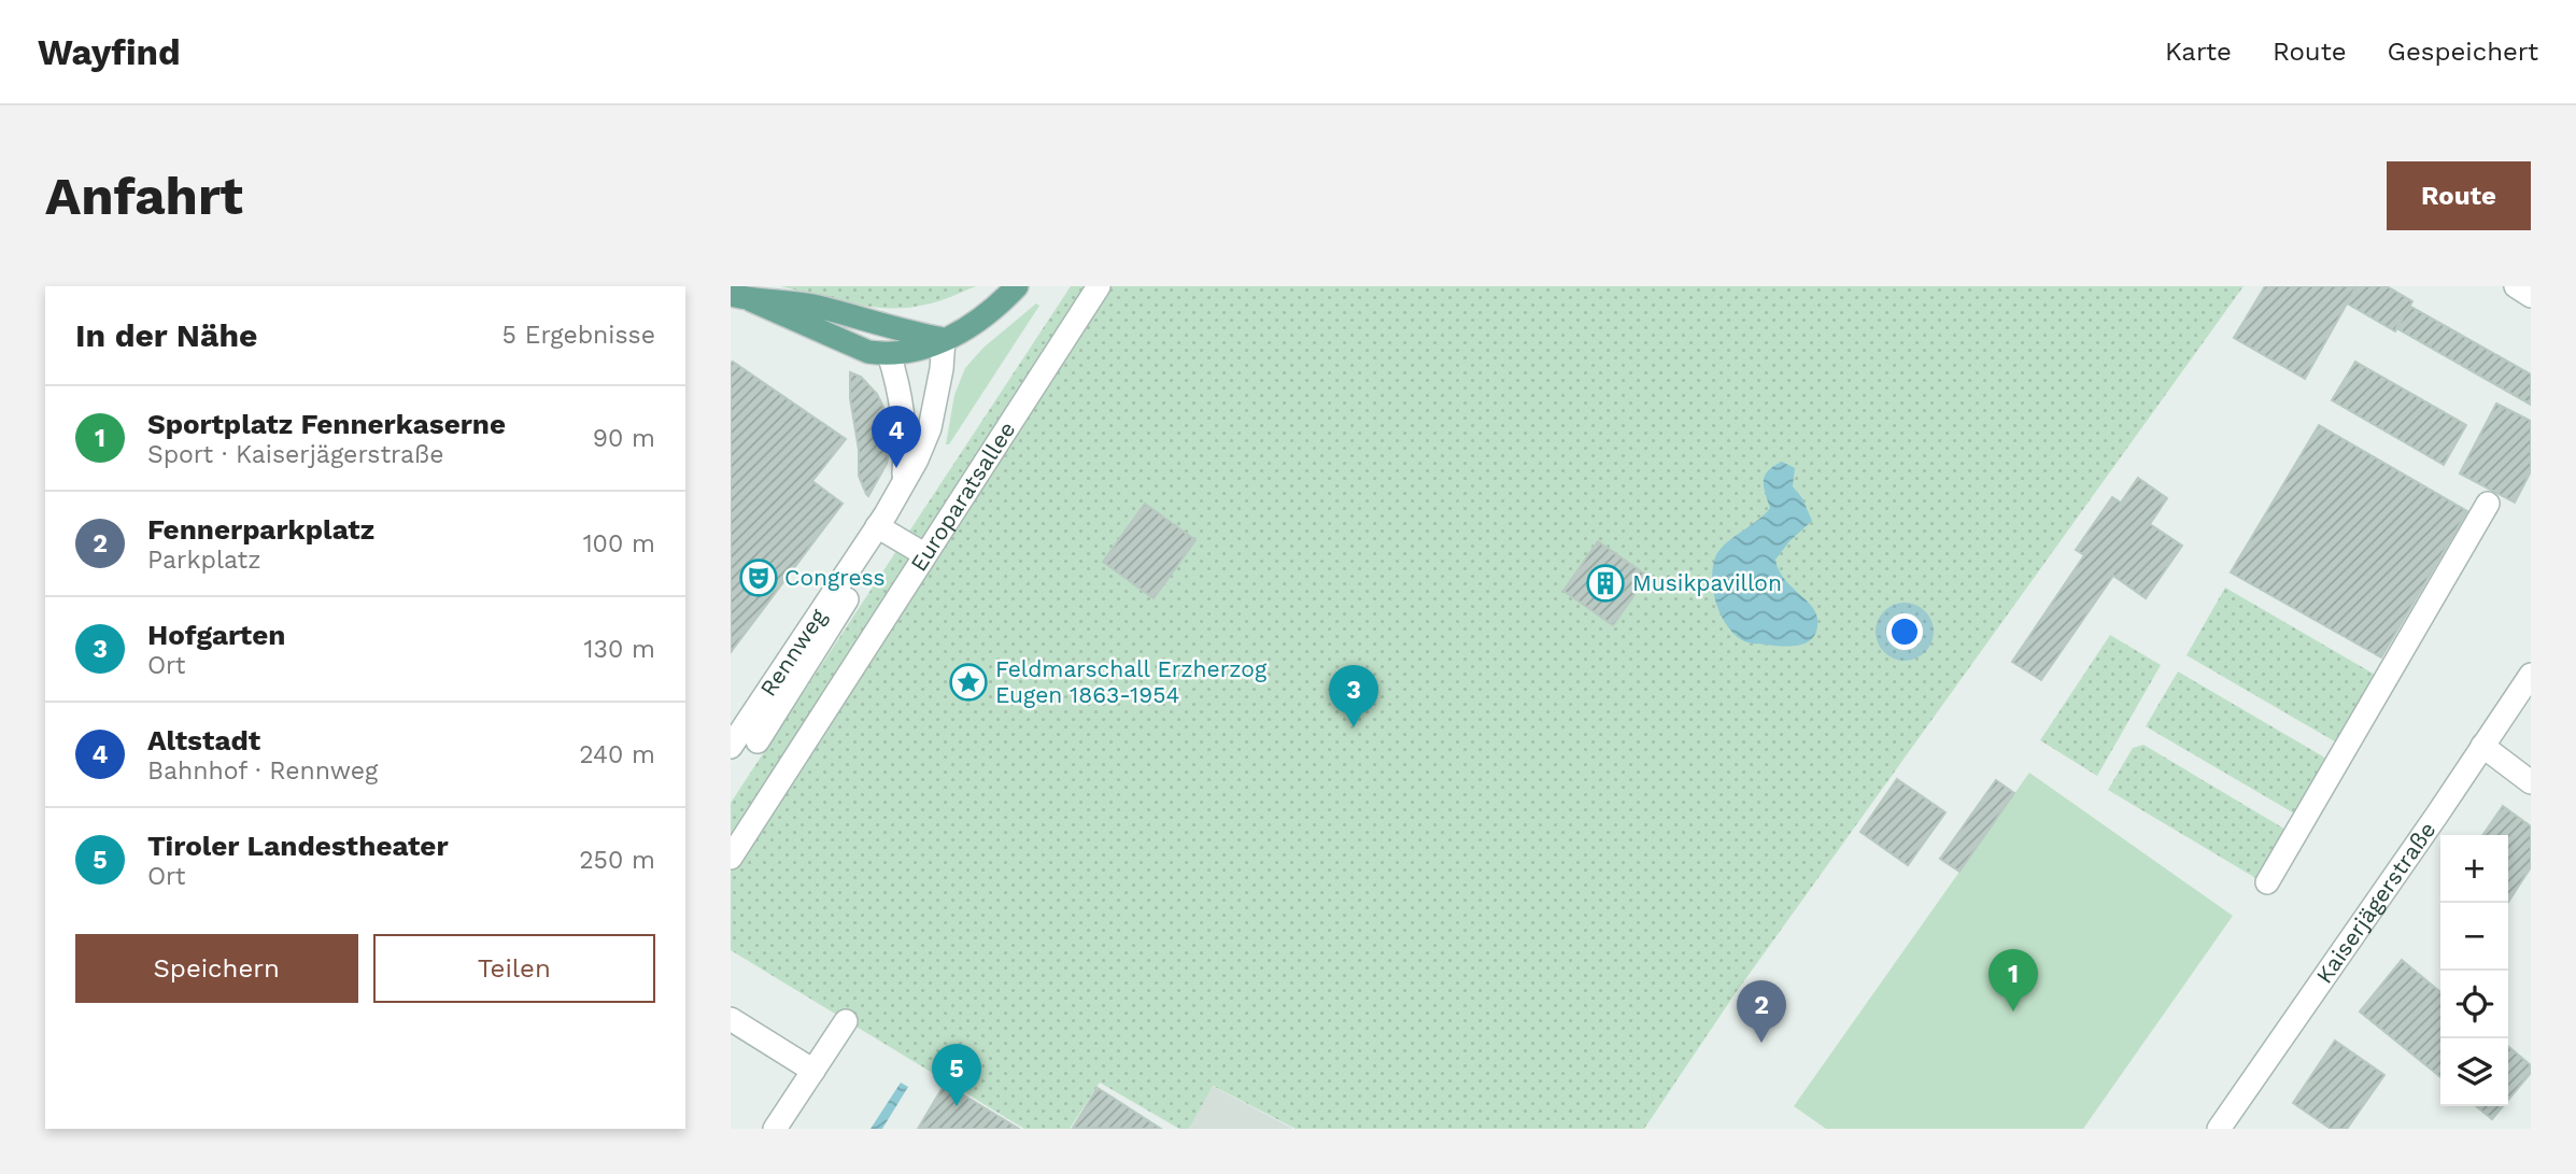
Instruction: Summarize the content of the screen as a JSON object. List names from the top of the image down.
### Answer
{
  "streets": {
    "street": ["Europaratsallee", "Rennweg", "Kaiserjägerstraße"]
  },
  "places": {
    "theatre": ["Congress"],
    "building": ["Musikpavillon"],
    "place": ["Feldmarschall Erzherzog Eugen 1863-1954"]
  },
  "page": {
    "header": "Wayfind",
    "nav": ["Karte", "Route", "Gespeichert"],
    "buttons": [
      "Route",
      ["Speichern", "Teilen"]
    ],
    "title": "Anfahrt",
    "heading": ["In der Nähe", "5 Ergebnisse"],
    "list": [
      {
        "mark": "1",
        "name": "Sportplatz Fennerkaserne",
        "note": "Sport · Kaiserjägerstraße",
        "value": "90 m"
      },
      {
        "mark": "2",
        "name": "Fennerparkplatz",
        "note": "Parkplatz",
        "value": "100 m"
      },
      {
        "mark": "3",
        "name": "Hofgarten",
        "note": "Ort",
        "value": "130 m"
      },
      {
        "mark": "4",
        "name": "Altstadt",
        "note": "Bahnhof · Rennweg",
        "value": "240 m"
      },
      {
        "mark": "5",
        "name": "Tiroler Landestheater",
        "note": "Ort",
        "value": "250 m"
      }
    ],
    "pins": [
      "4",
      "3",
      "1",
      "2",
      "5"
    ],
    "map_buttons": ["+", "−"]
  }
}
